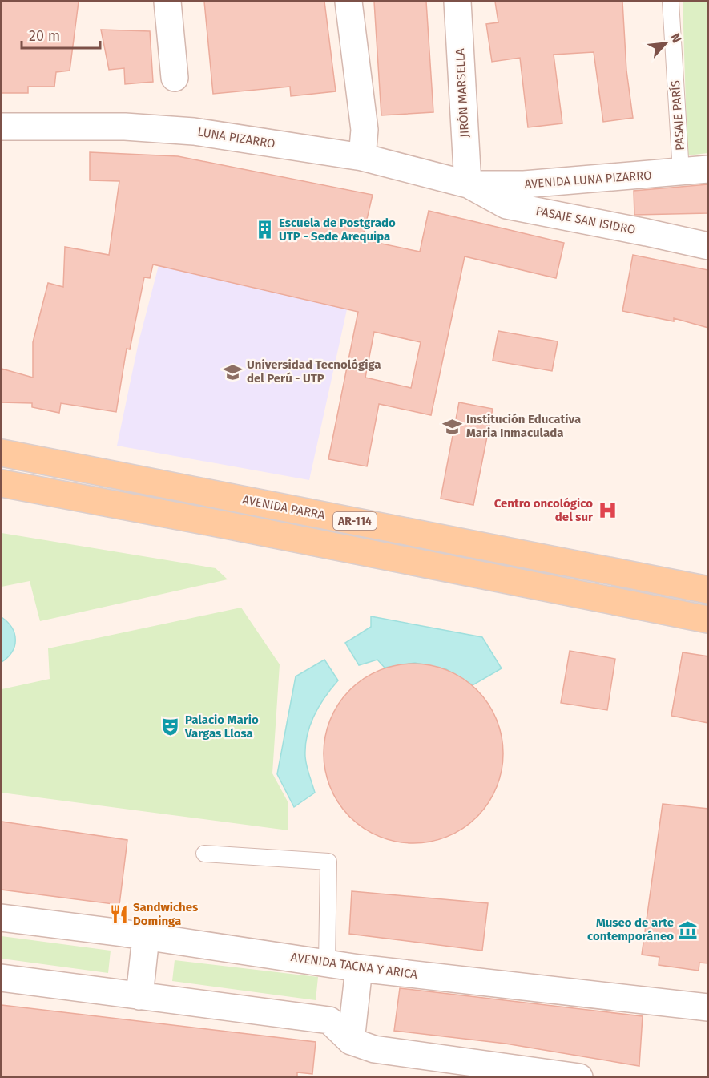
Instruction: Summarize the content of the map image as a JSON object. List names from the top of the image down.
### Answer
{
  "streets": {
    "main road": ["AVENIDA PARRA", "AR-114"],
    "street": [
      "JIRÓN MARSELLA",
      "LUNA PIZARRO",
      "AVENIDA LUNA PIZARRO",
      "PASAJE SAN ISIDRO",
      "AVENIDA TACNA Y ARICA"
    ],
    "lane": ["PASAJE PARÍS"]
  },
  "crossings": [
    ["JIRÓN MARSELLA", "LUNA PIZARRO"],
    ["JIRÓN MARSELLA", "AVENIDA LUNA PIZARRO"],
    ["JIRÓN MARSELLA", "PASAJE SAN ISIDRO"],
    ["PASAJE PARÍS", "AVENIDA LUNA PIZARRO"],
    ["LUNA PIZARRO", "AVENIDA LUNA PIZARRO"],
    ["LUNA PIZARRO", "PASAJE SAN ISIDRO"],
    ["AVENIDA LUNA PIZARRO", "PASAJE SAN ISIDRO"]
  ],
  "places": {
    "building": ["Escuela de Postgrado UTP - Sede Arequipa"],
    "school or university": ["Universidad Tecnológiga del Perú - UTP", "Institución Educativa Maria Inmaculada"],
    "hospital": ["Centro oncológico del sur"],
    "theatre": ["Palacio Mario Vargas Llosa"],
    "restaurant": ["Sandwiches Dominga"],
    "museum": ["Museo de arte contemporáneo"]
  },
  "scale_bar": "20 m",
  "north": "top right"
}
